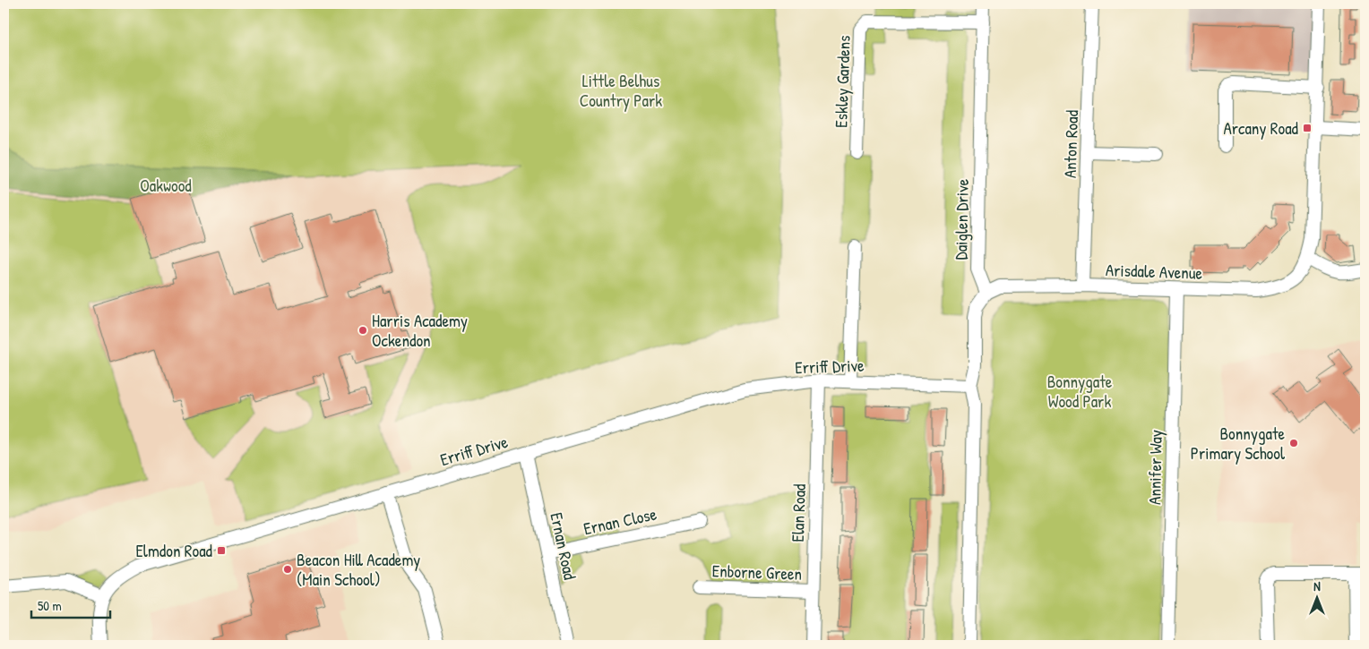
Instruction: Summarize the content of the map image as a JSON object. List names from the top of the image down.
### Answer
{
  "streets": {
    "street": [
      "Eskley Gardens",
      "Anton Road",
      "Daiglen Drive",
      "Arisdale Avenue",
      "Erriff Drive",
      "Annifer Way",
      "Elan Road",
      "Ernan Close",
      "Ernan Road",
      "Enborne Green"
    ]
  },
  "crossings": [
    ["Eskley Gardens", "Daiglen Drive"],
    ["Anton Road", "Arisdale Avenue"],
    ["Daiglen Drive", "Arisdale Avenue"],
    ["Arisdale Avenue", "Annifer Way"],
    ["Erriff Drive", "Elan Road"],
    ["Erriff Drive", "Ernan Road"],
    ["Elan Road", "Enborne Green"],
    ["Ernan Close", "Ernan Road"]
  ],
  "parks": ["Little Belhus Country Park", "Oakwood", "Bonnygate Wood Park"],
  "places": {
    "transit": ["Arcany Road", "Elmdon Road"],
    "other": ["Harris Academy Ockendon", "Bonnygate Primary School", "Beacon Hill Academy (Main School)"]
  },
  "scale_bar": "50 m",
  "north": "top"
}
